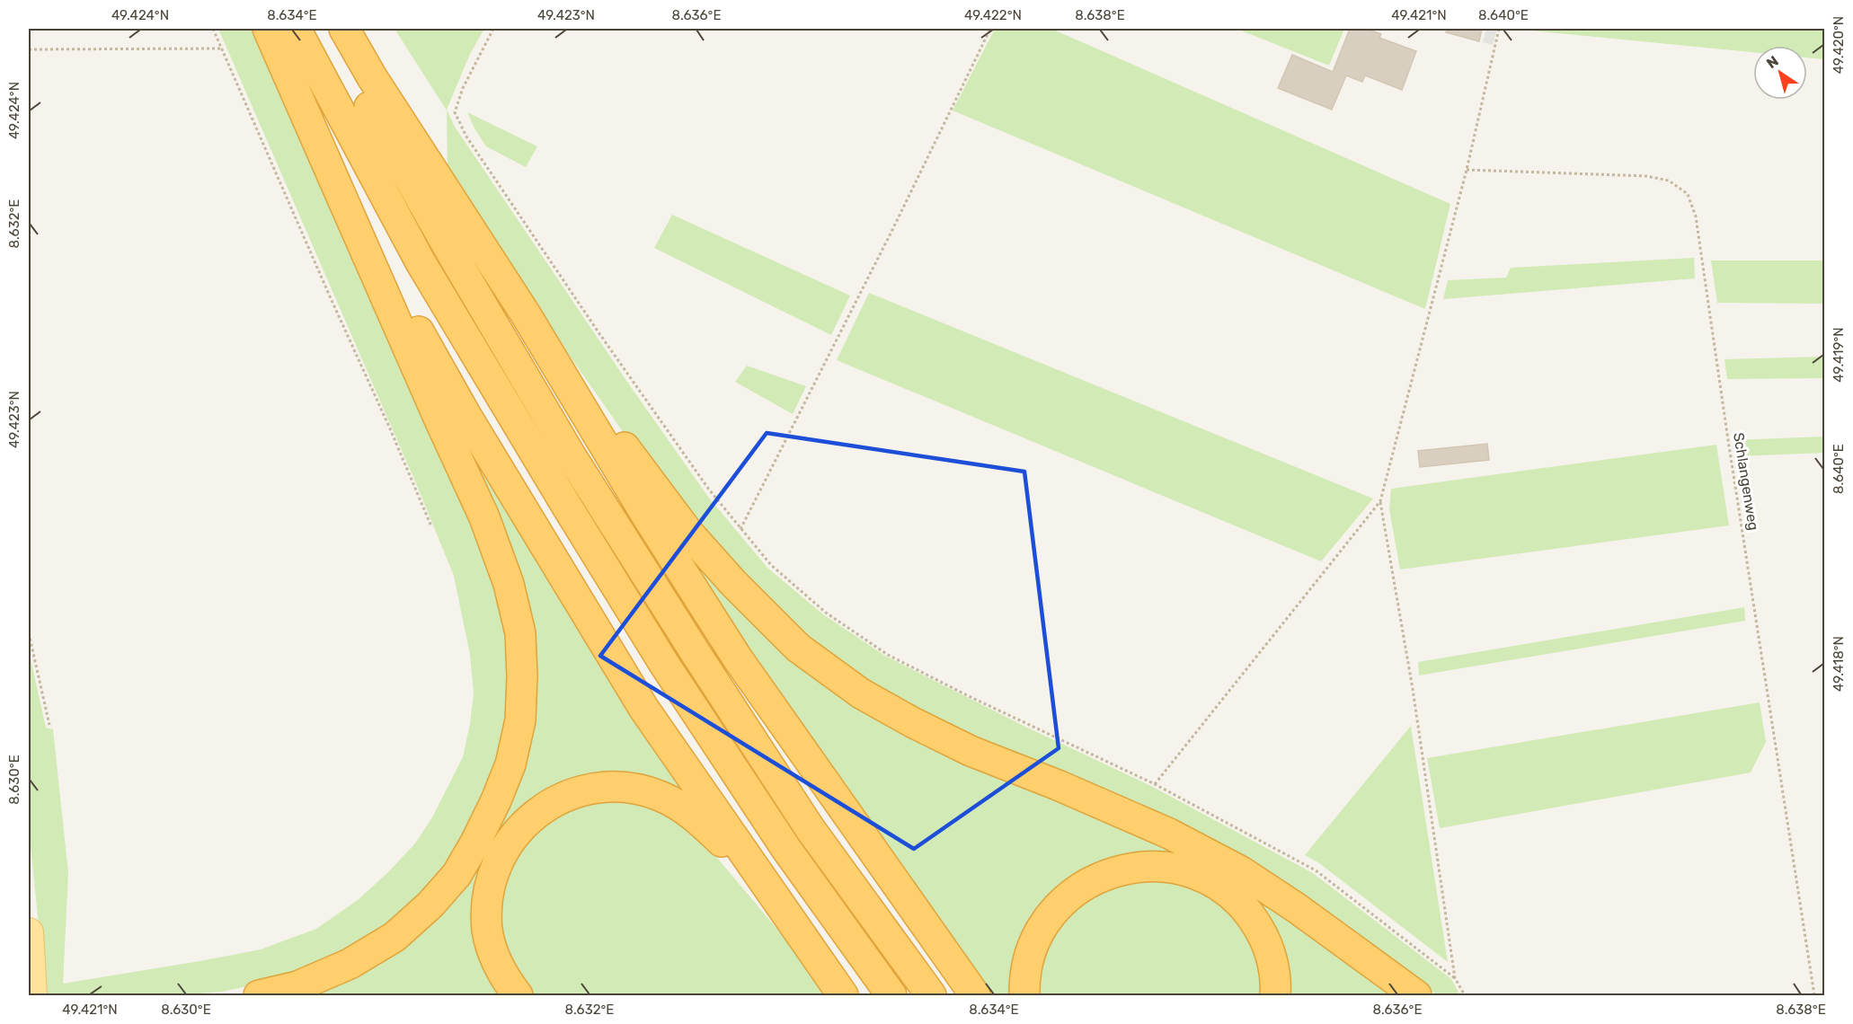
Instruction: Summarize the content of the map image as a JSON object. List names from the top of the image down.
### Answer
{
  "streets": {
    "path": ["Schlangenweg"]
  },
  "north": "top left",
  "coordinates": [
    "49.424°N",
    "8.634°E",
    "49.423°N",
    "8.636°E",
    "49.422°N",
    "8.638°E",
    "49.421°N",
    "8.640°E",
    "49.420°N",
    "8.632°E",
    "49.419°N",
    "49.418°N",
    "8.630°E"
  ]
}
